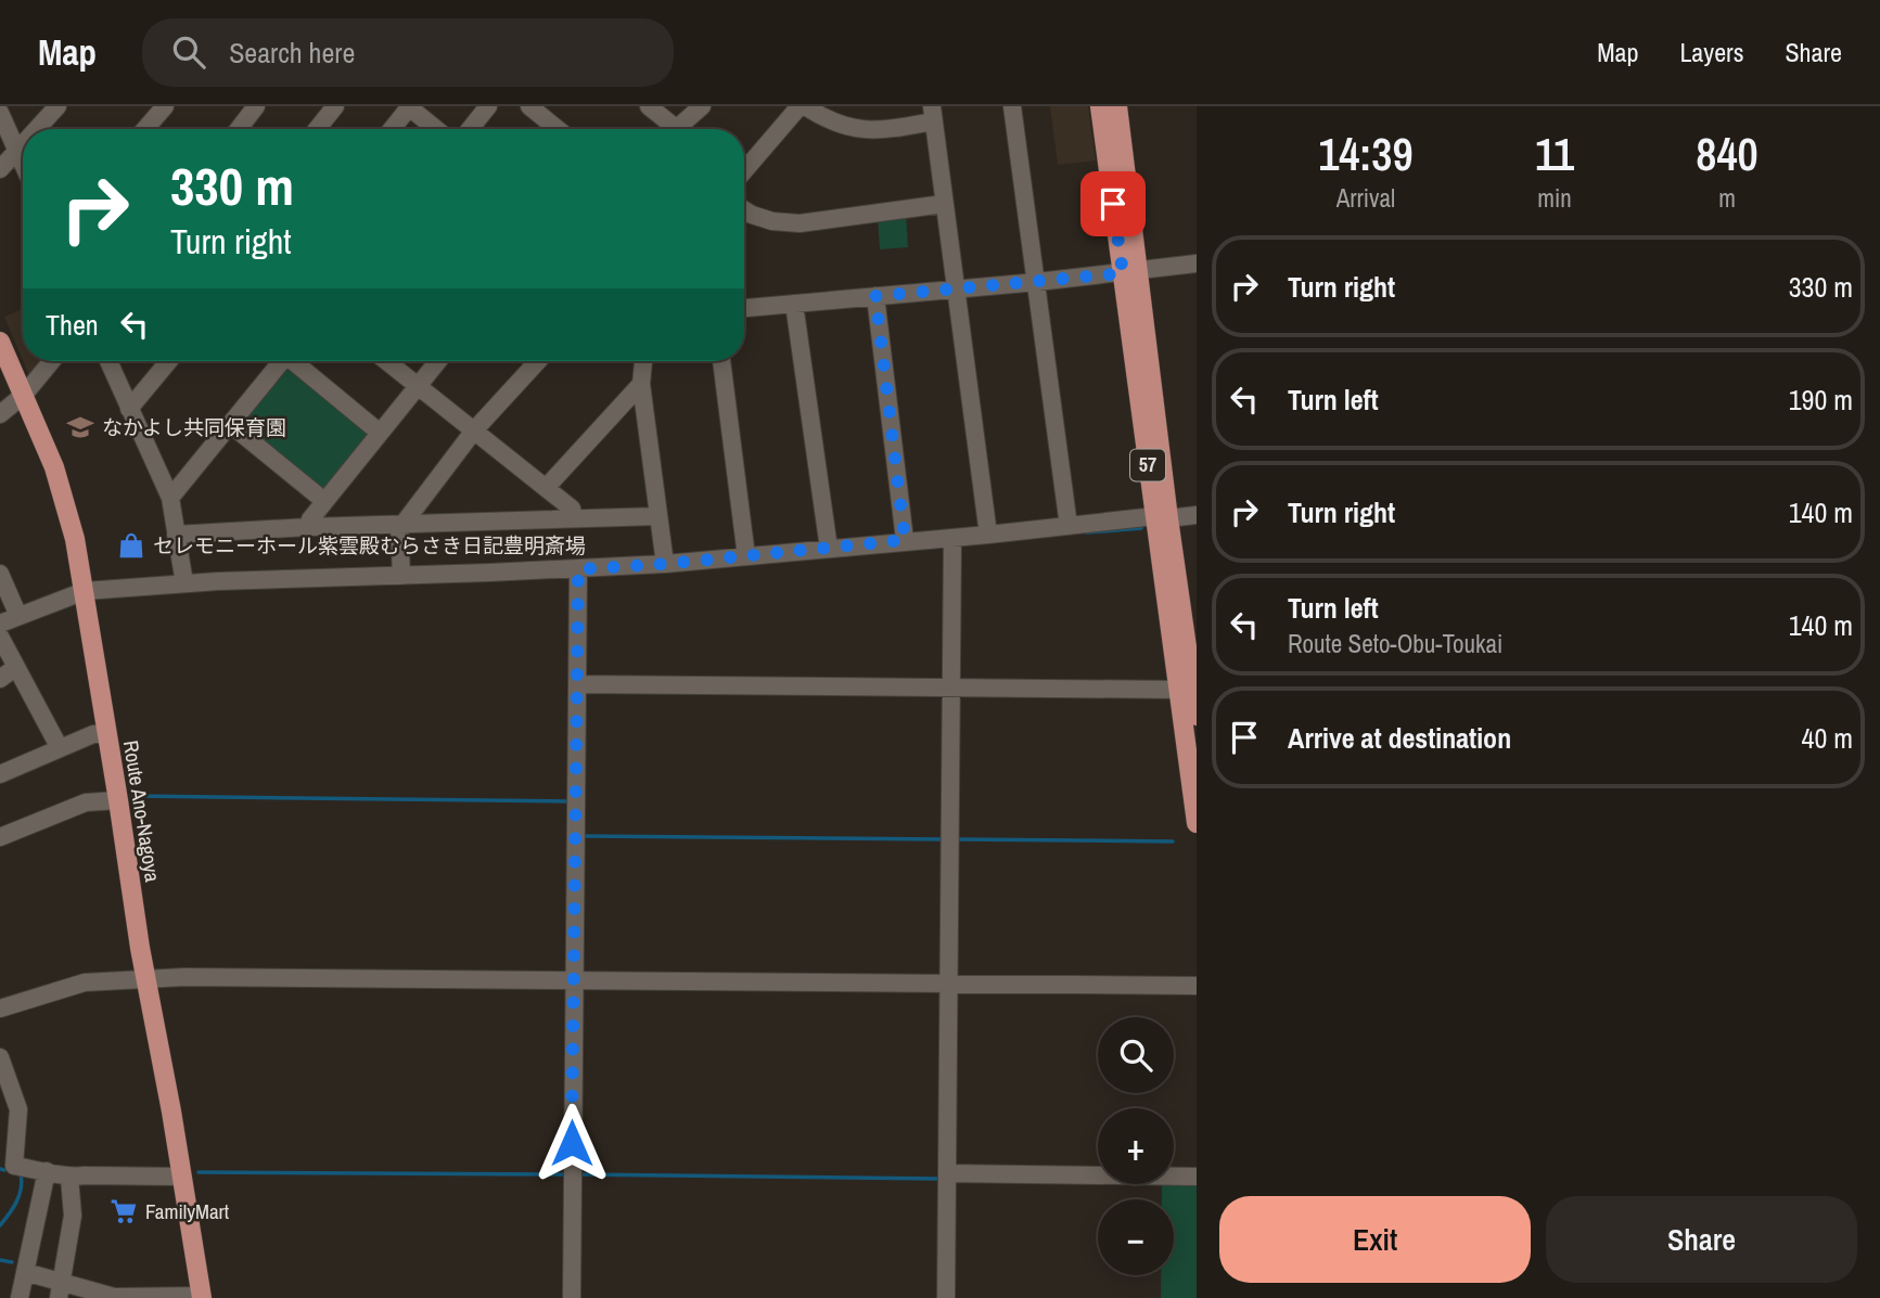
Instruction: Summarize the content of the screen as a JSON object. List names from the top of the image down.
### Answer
{
  "streets": {
    "main road": ["57", "Route Ano-Nagoya"]
  },
  "places": {
    "school or university": ["なかよし共同保育園"],
    "shop": ["セレモニーホール紫雲殿むらさき日記豊明斎場"],
    "supermarket": ["FamilyMart"]
  },
  "page": {
    "header": "Map",
    "search": "Search here",
    "nav": ["Map", "Layers", "Share"],
    "eta": [
      "14:39",
      "Arrival",
      "11",
      "min",
      "840",
      "m"
    ],
    "turn": ["330 m", "Turn right"],
    "list": [
      {
        "name": "Turn right",
        "value": "330 m"
      },
      {
        "name": "Turn left",
        "value": "190 m"
      },
      {
        "name": "Turn right",
        "value": "140 m"
      },
      {
        "name": "Turn left",
        "note": "Route Seto-Obu-Toukai",
        "value": "140 m"
      },
      {
        "name": "Arrive at destination",
        "value": "40 m"
      }
    ],
    "then": "Then",
    "map_buttons": ["+", "−"],
    "buttons": ["Exit", "Share"]
  }
}
